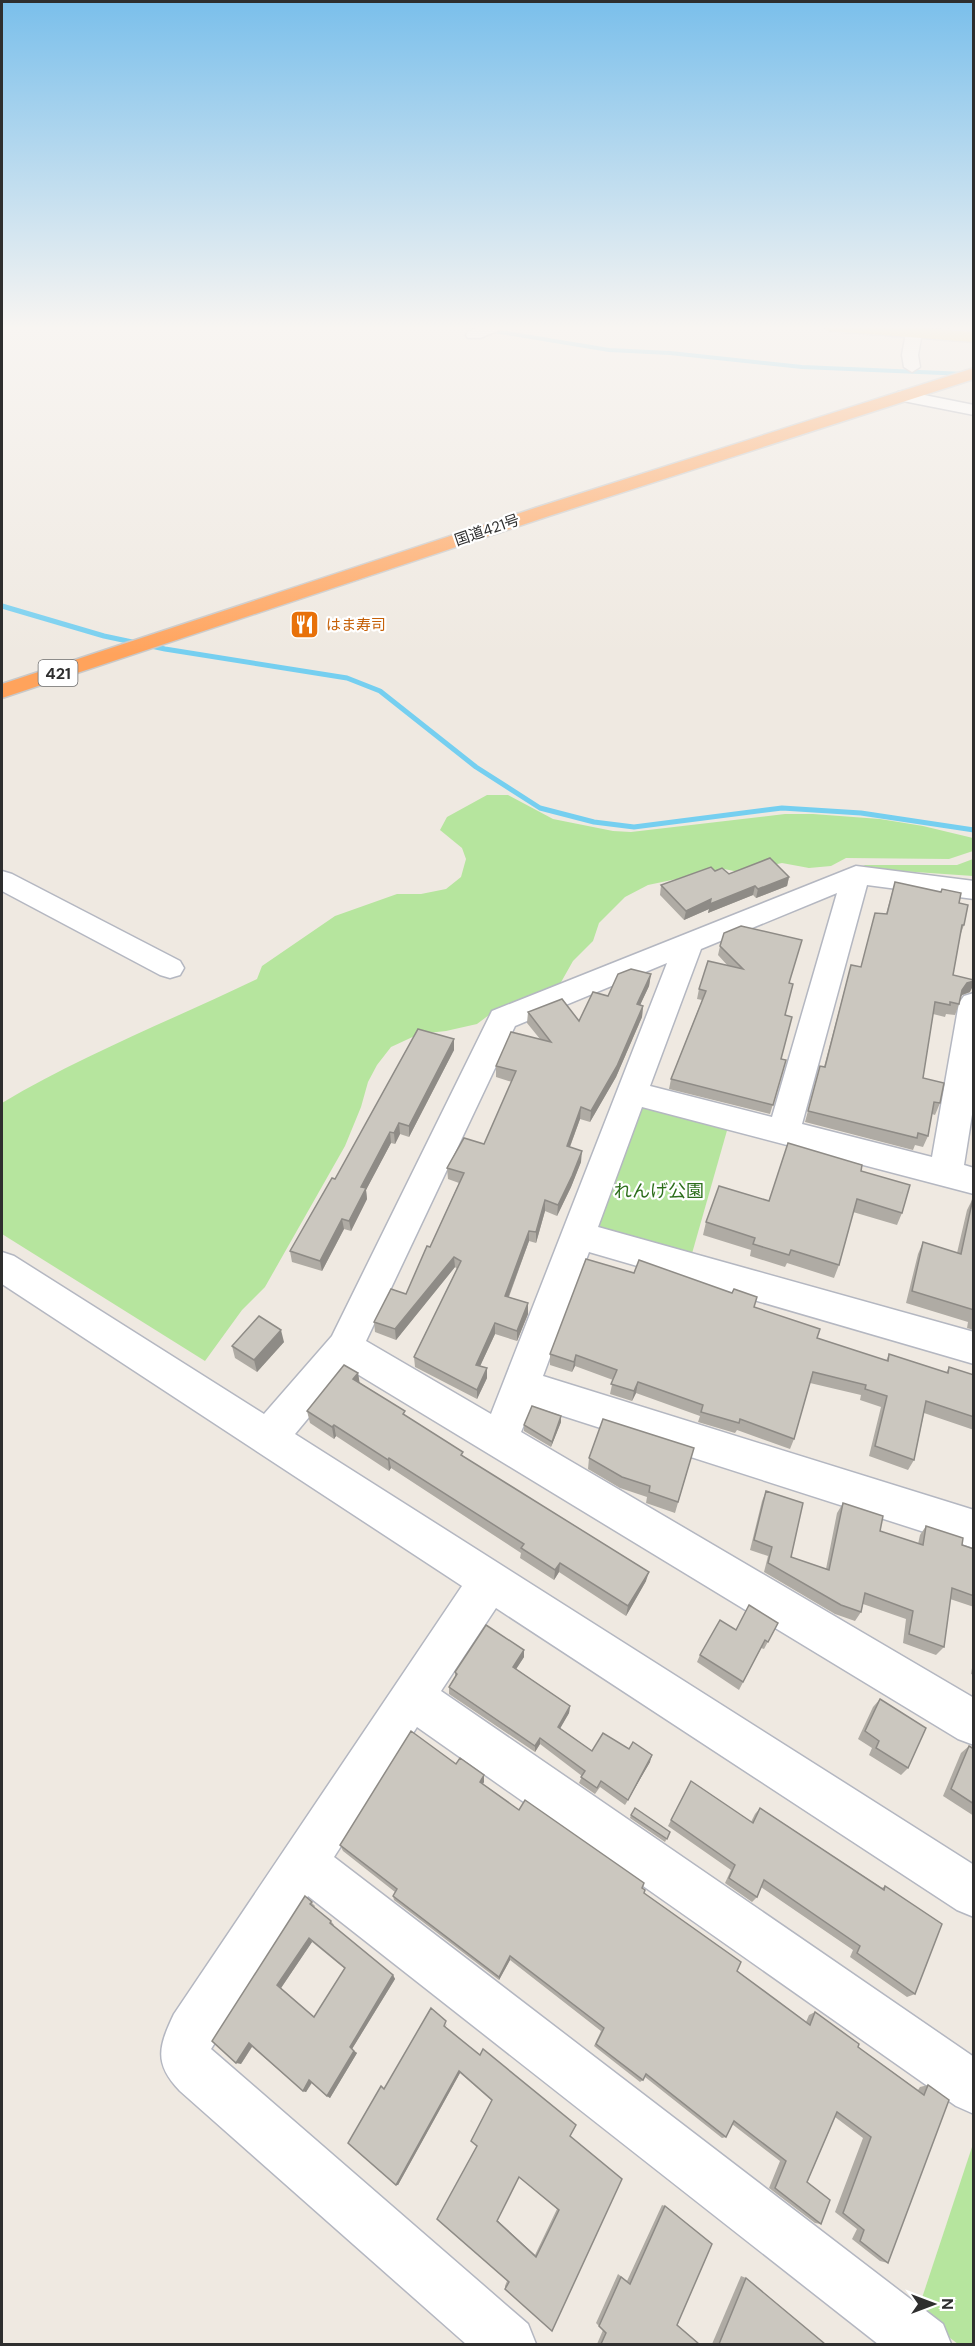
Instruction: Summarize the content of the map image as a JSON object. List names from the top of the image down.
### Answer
{
  "streets": {
    "highway": ["国道421号", "421"]
  },
  "parks": ["れんげ公園"],
  "places": {
    "restaurant": ["はま寿司"]
  },
  "north": "right"
}
